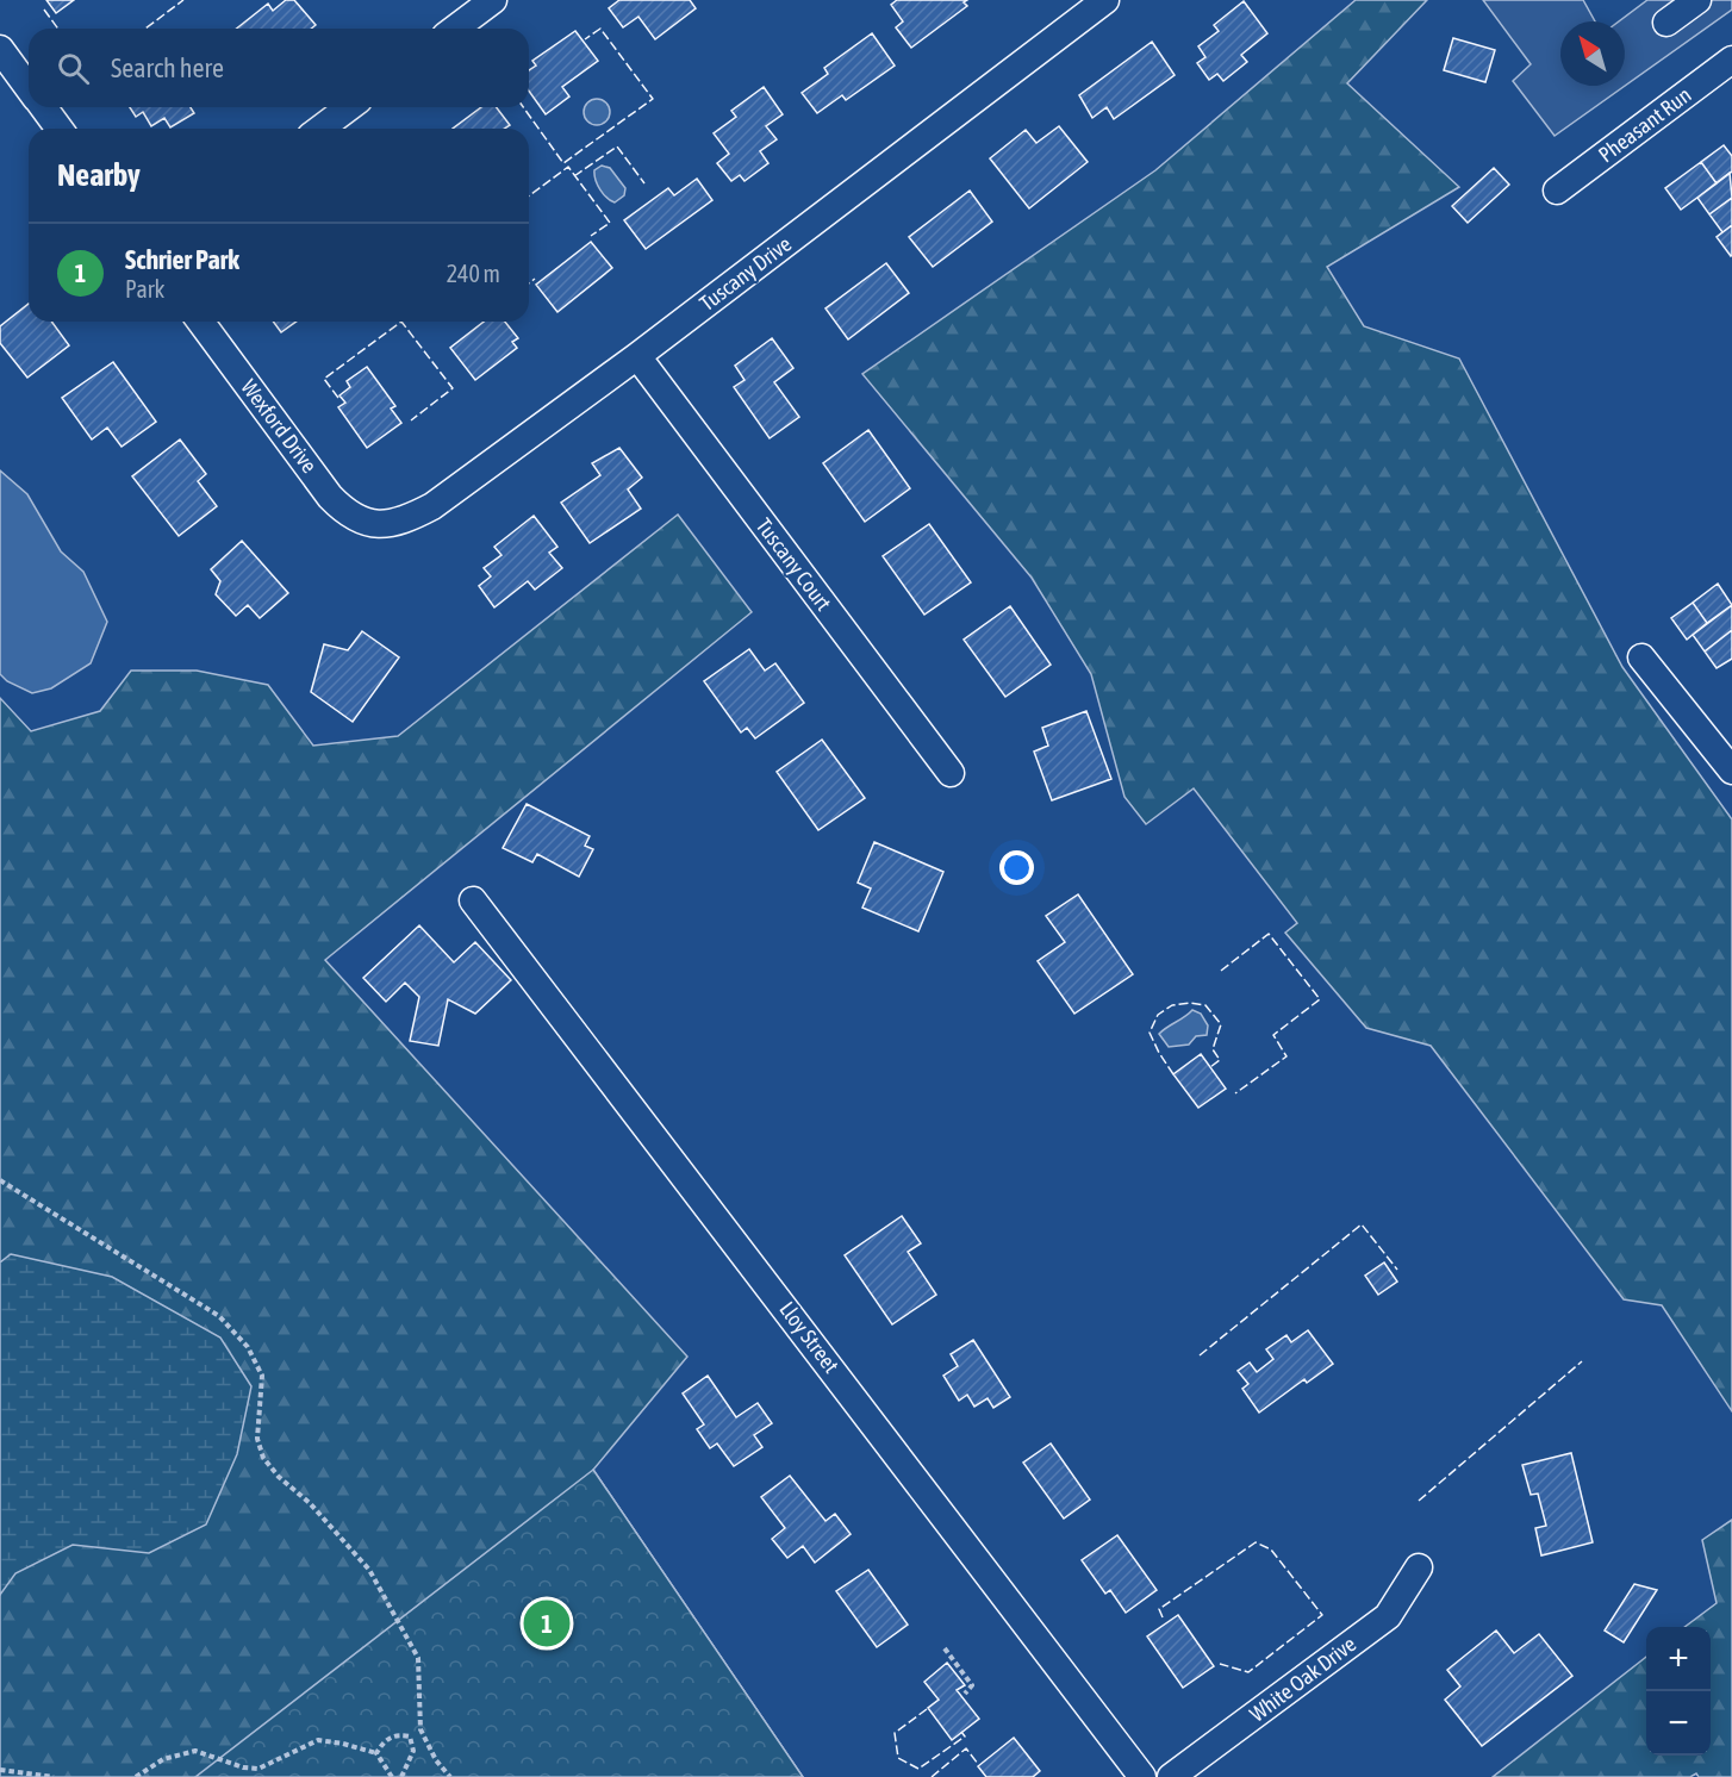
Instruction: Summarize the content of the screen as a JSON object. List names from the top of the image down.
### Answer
{
  "streets": {
    "street": [
      "Pheasant Run",
      "Tuscany Drive",
      "Wexford Drive",
      "Tuscany Court",
      "Lloy Street",
      "White Oak Drive"
    ]
  },
  "crossings": [
    ["Tuscany Drive", "Wexford Drive"],
    ["Tuscany Drive", "Tuscany Court"]
  ],
  "north": "top left",
  "page": {
    "search": "Search here",
    "heading": "Nearby",
    "list": [
      {
        "mark": "1",
        "name": "Schrier Park",
        "note": "Park",
        "value": "240 m"
      }
    ],
    "pins": "1",
    "map_buttons": ["+", "−"]
  }
}
